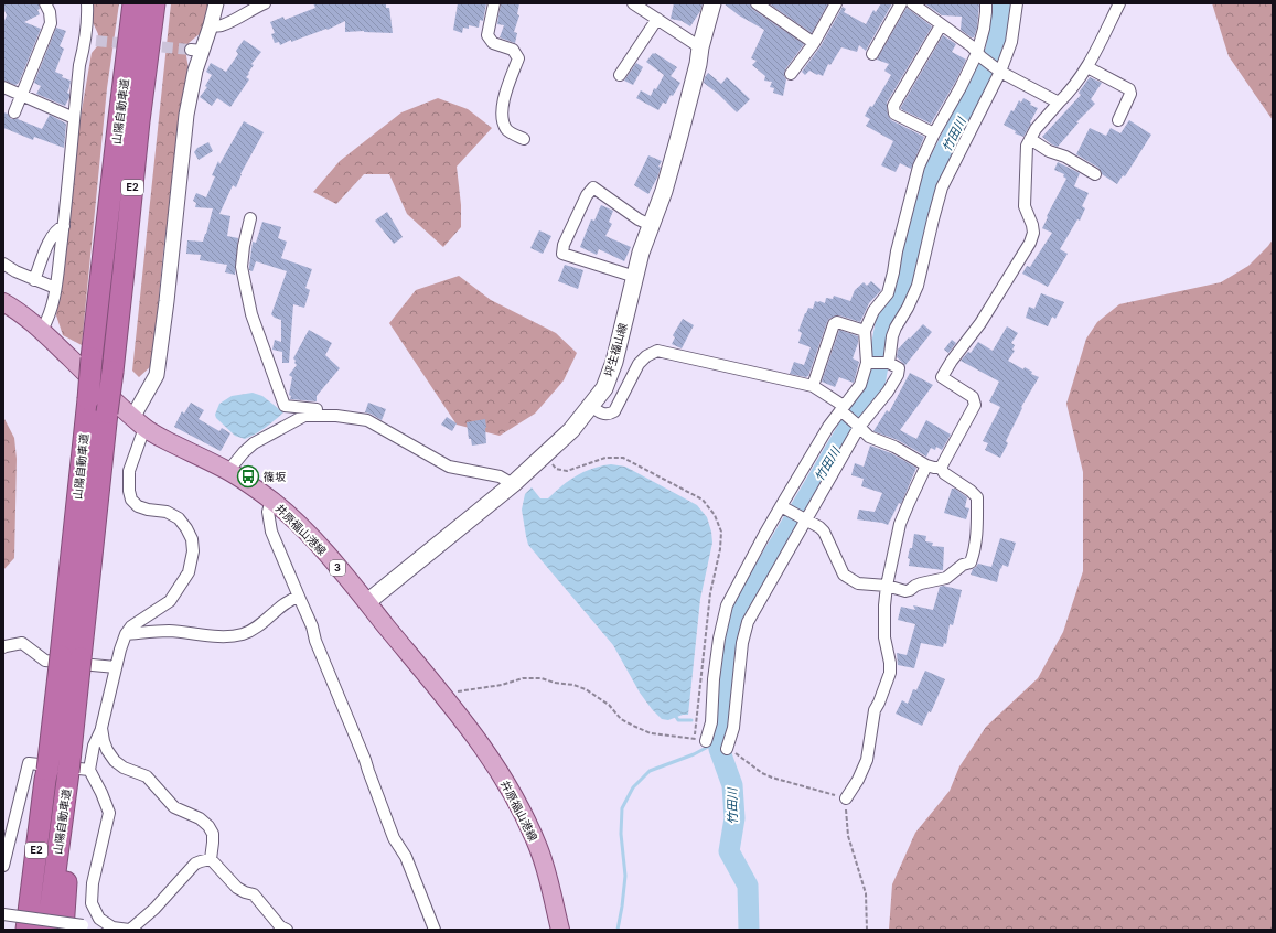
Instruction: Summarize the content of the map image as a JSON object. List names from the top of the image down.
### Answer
{
  "streets": {
    "highway": ["山陽自動車道", "E2"],
    "main road": ["坪生福山線", "井原福山港線", "3"]
  },
  "crossings": [
    ["坪生福山線", "井原福山港線"]
  ],
  "water": ["竹田川"],
  "places": {
    "bus stop": ["篠坂"]
  }
}
